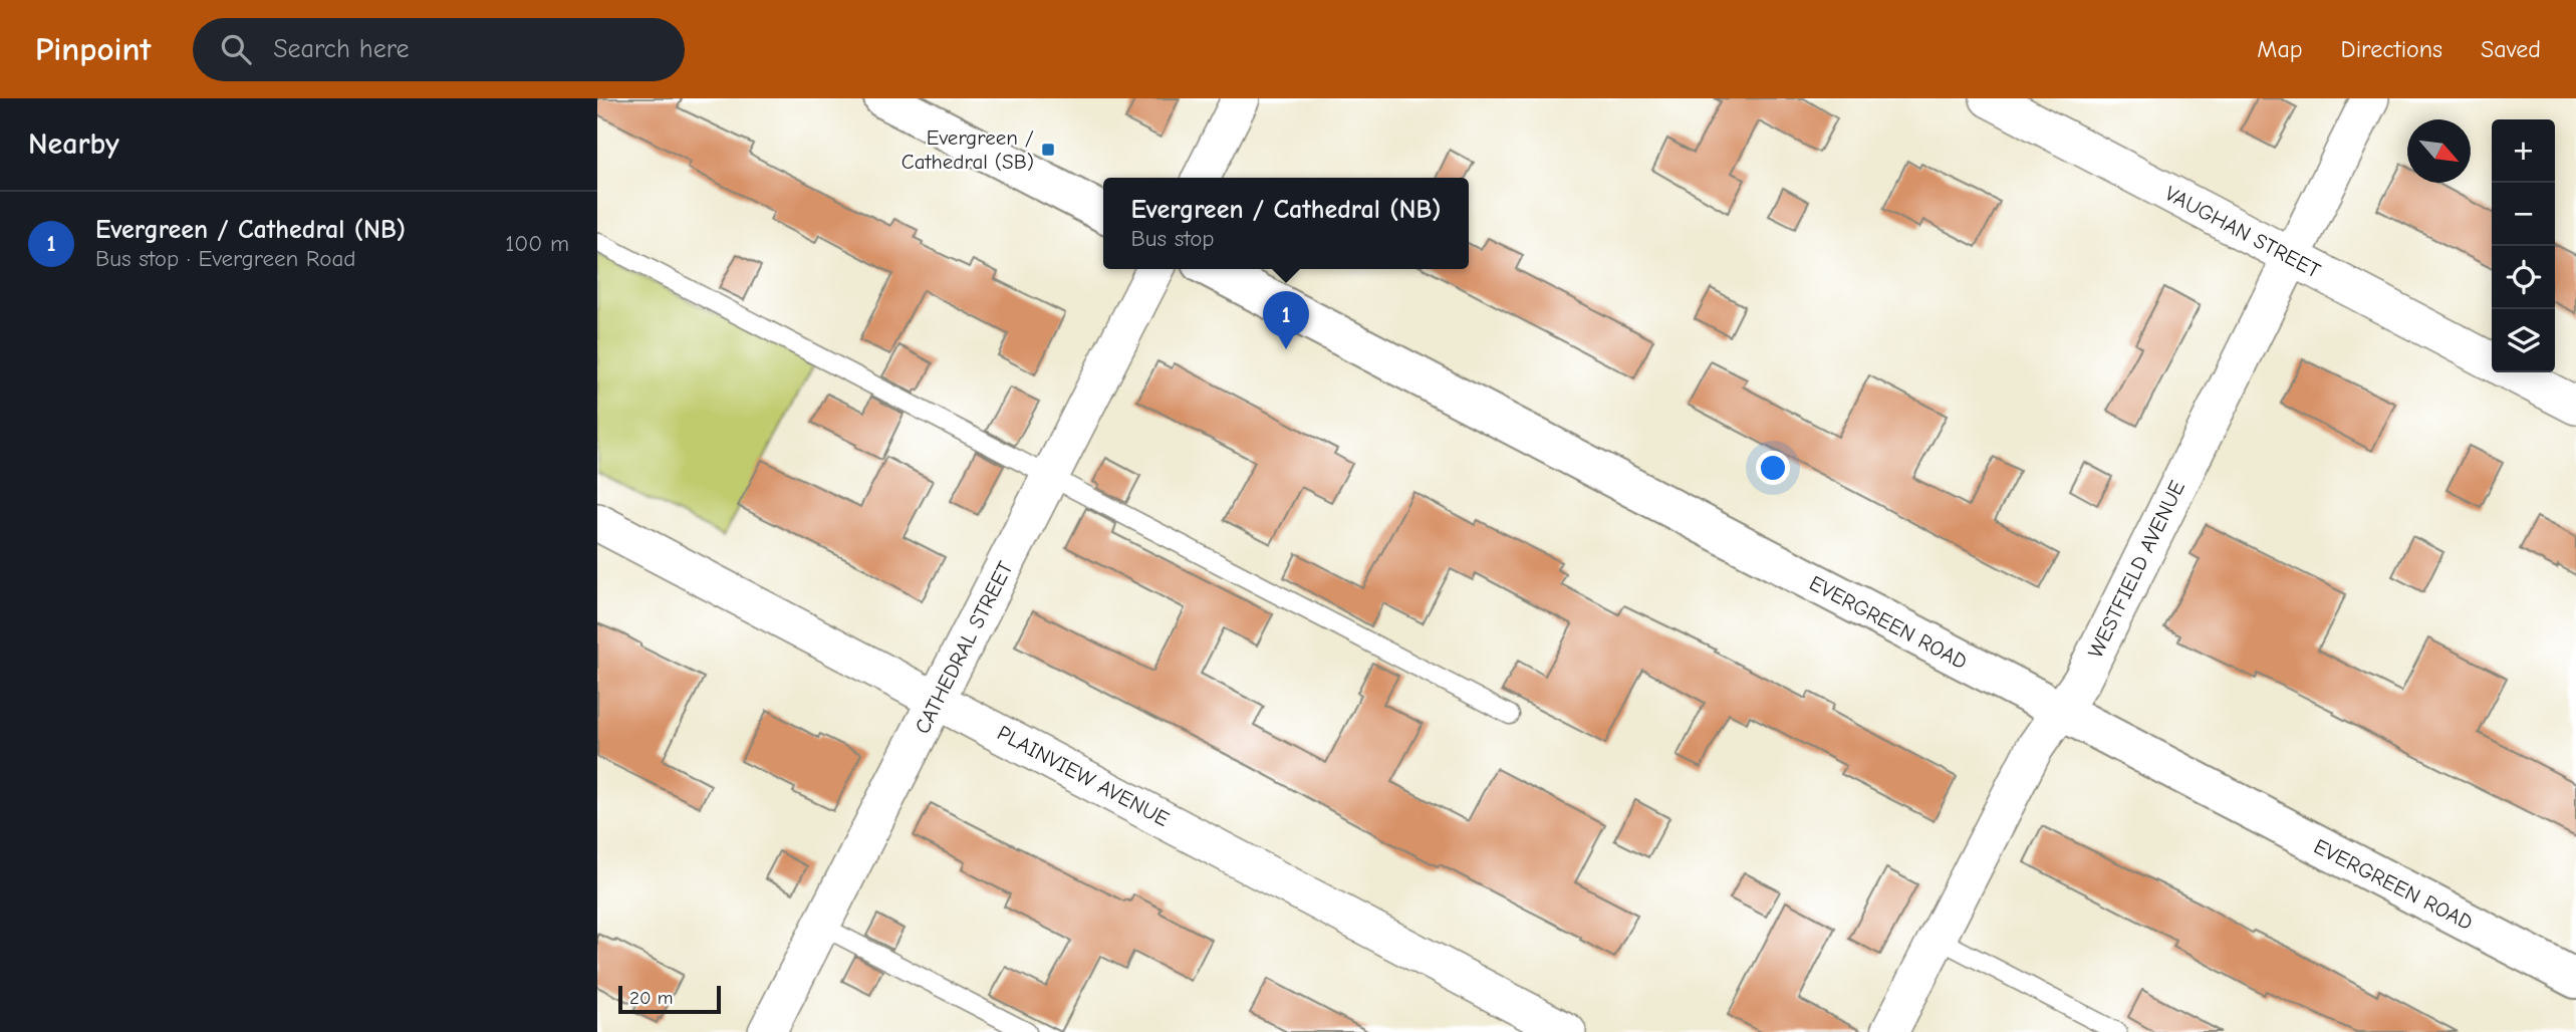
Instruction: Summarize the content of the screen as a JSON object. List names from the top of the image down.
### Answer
{
  "streets": {
    "street": [
      "VAUGHAN STREET",
      "WESTFIELD AVENUE",
      "EVERGREEN ROAD",
      "CATHEDRAL STREET",
      "PLAINVIEW AVENUE"
    ]
  },
  "crossings": [
    ["VAUGHAN STREET", "WESTFIELD AVENUE"],
    ["WESTFIELD AVENUE", "EVERGREEN ROAD"],
    ["CATHEDRAL STREET", "PLAINVIEW AVENUE"]
  ],
  "places": {
    "transit": ["Evergreen / Cathedral (SB)"]
  },
  "scale_bar": "20 m",
  "north": "bottom right",
  "page": {
    "header": "Pinpoint",
    "search": "Search here",
    "nav": ["Map", "Directions", "Saved"],
    "heading": "Nearby",
    "map_buttons": ["+", "−"],
    "popup": ["Evergreen / Cathedral (NB)", "Bus stop"],
    "list": [
      {
        "mark": "1",
        "name": "Evergreen / Cathedral (NB)",
        "note": "Bus stop · Evergreen Road",
        "value": "100 m"
      }
    ],
    "pins": "1",
    "scale": "20 m"
  }
}
